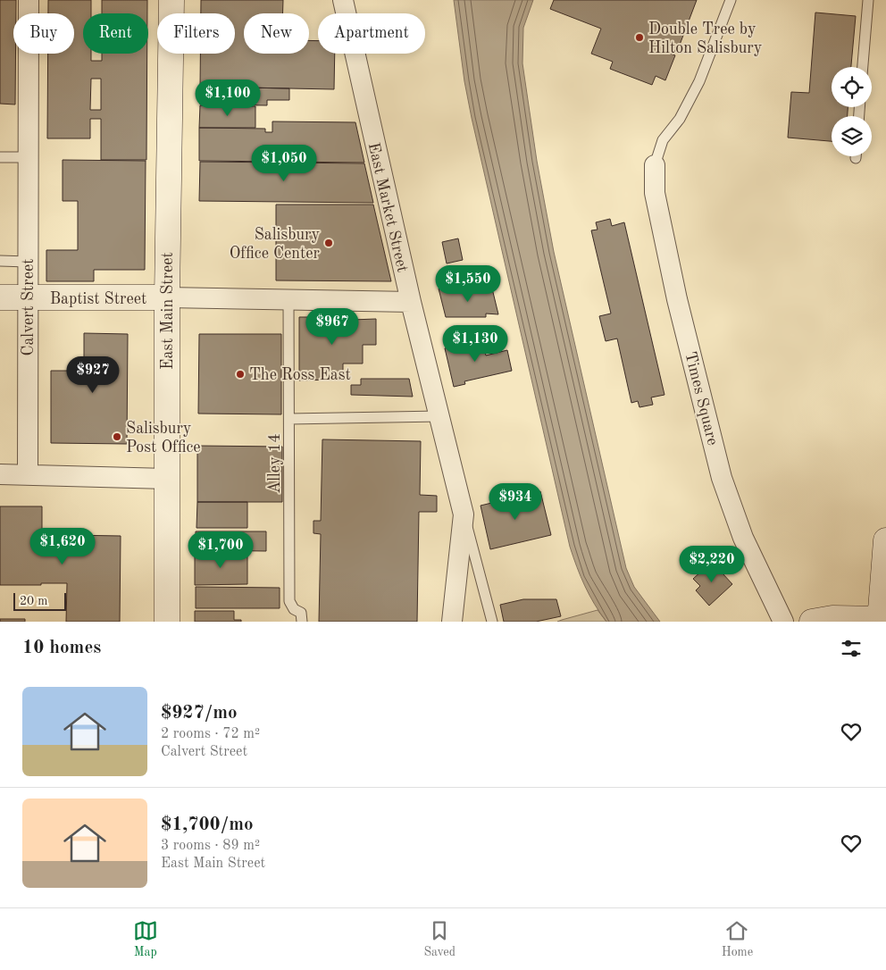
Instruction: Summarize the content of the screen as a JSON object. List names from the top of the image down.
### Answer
{
  "streets": {
    "street": [
      "East Market Street",
      "Baptist Street",
      "Calvert Street",
      "East Main Street",
      "Times Square"
    ],
    "lane": ["Alley 14"]
  },
  "crossings": [
    ["East Market Street", "Baptist Street"],
    ["Baptist Street", "Calvert Street"],
    ["Baptist Street", "East Main Street"],
    ["Baptist Street", "Alley 14"]
  ],
  "places": [
    "Double Tree by Hilton Salisbury",
    "Salisbury Office Center",
    "The Ross East",
    "Salisbury Post Office"
  ],
  "scale_bar": "20 m",
  "page": {
    "chip": [
      "Buy",
      "Rent",
      "Filters",
      "New",
      "Apartment"
    ],
    "price": [
      "$1,100",
      "$1,050",
      "$1,550",
      "$967",
      "$1,130",
      "$927",
      "$934",
      "$1,620",
      "$1,700",
      "$2,220"
    ],
    "scale": "20 m",
    "heading": "10 homes",
    "list": [
      {
        "name": "$927/mo",
        "note": "2 rooms · 72 m² · Calvert Street"
      },
      {
        "name": "$1,700/mo",
        "note": "3 rooms · 89 m² · East Main Street"
      }
    ],
    "tabs": ["Map", "Saved", "Home"]
  }
}
